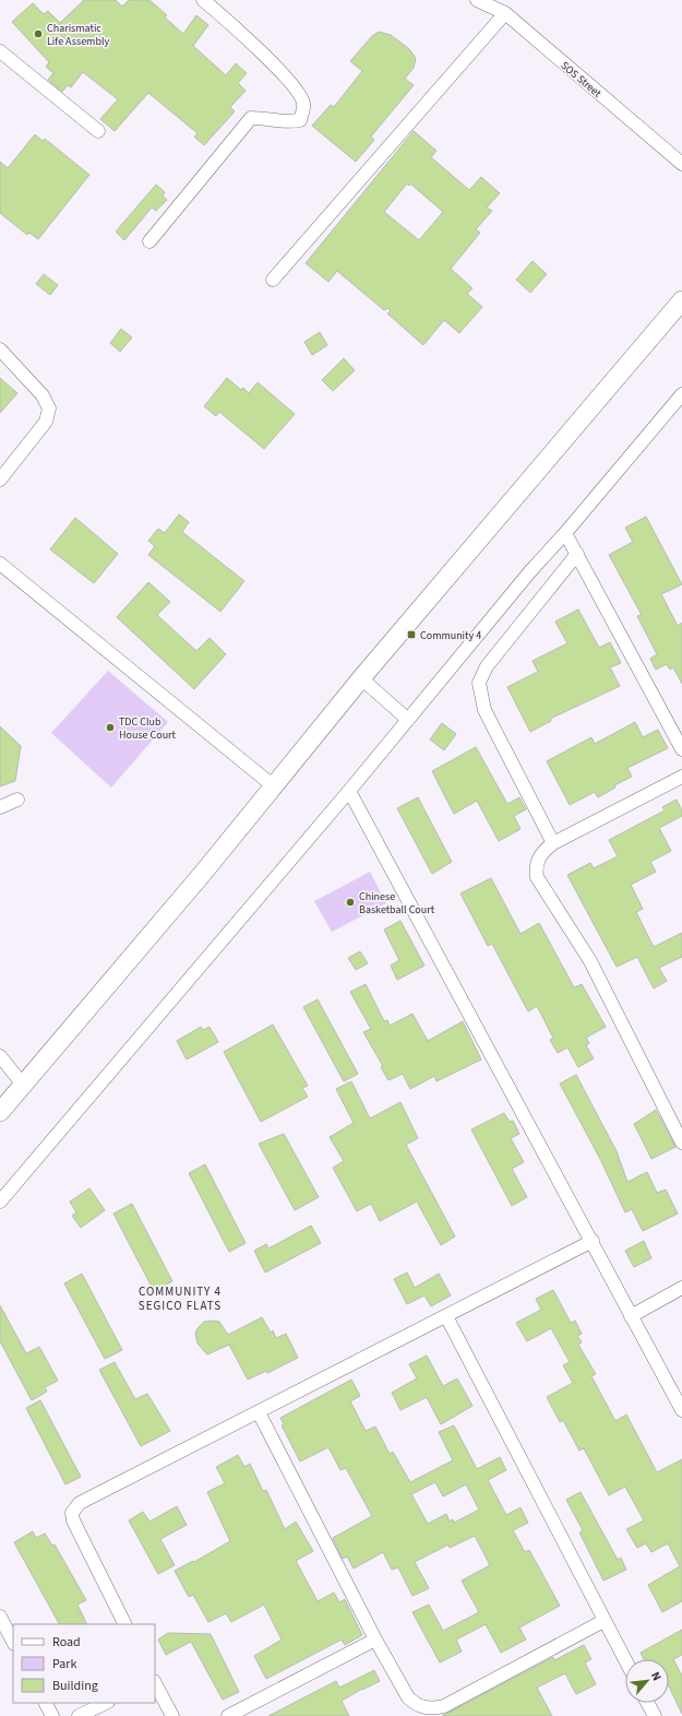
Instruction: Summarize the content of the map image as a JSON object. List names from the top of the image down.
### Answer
{
  "streets": {
    "street": ["SOS Street"]
  },
  "districts": ["COMMUNITY 4 SEGICO FLATS"],
  "places": {
    "other": ["Charismatic Life Assembly", "TDC Club House Court", "Chinese Basketball Court"],
    "transit": ["Community 4"]
  },
  "legend": ["Road", "Park", "Building"],
  "north": "top right"
}
